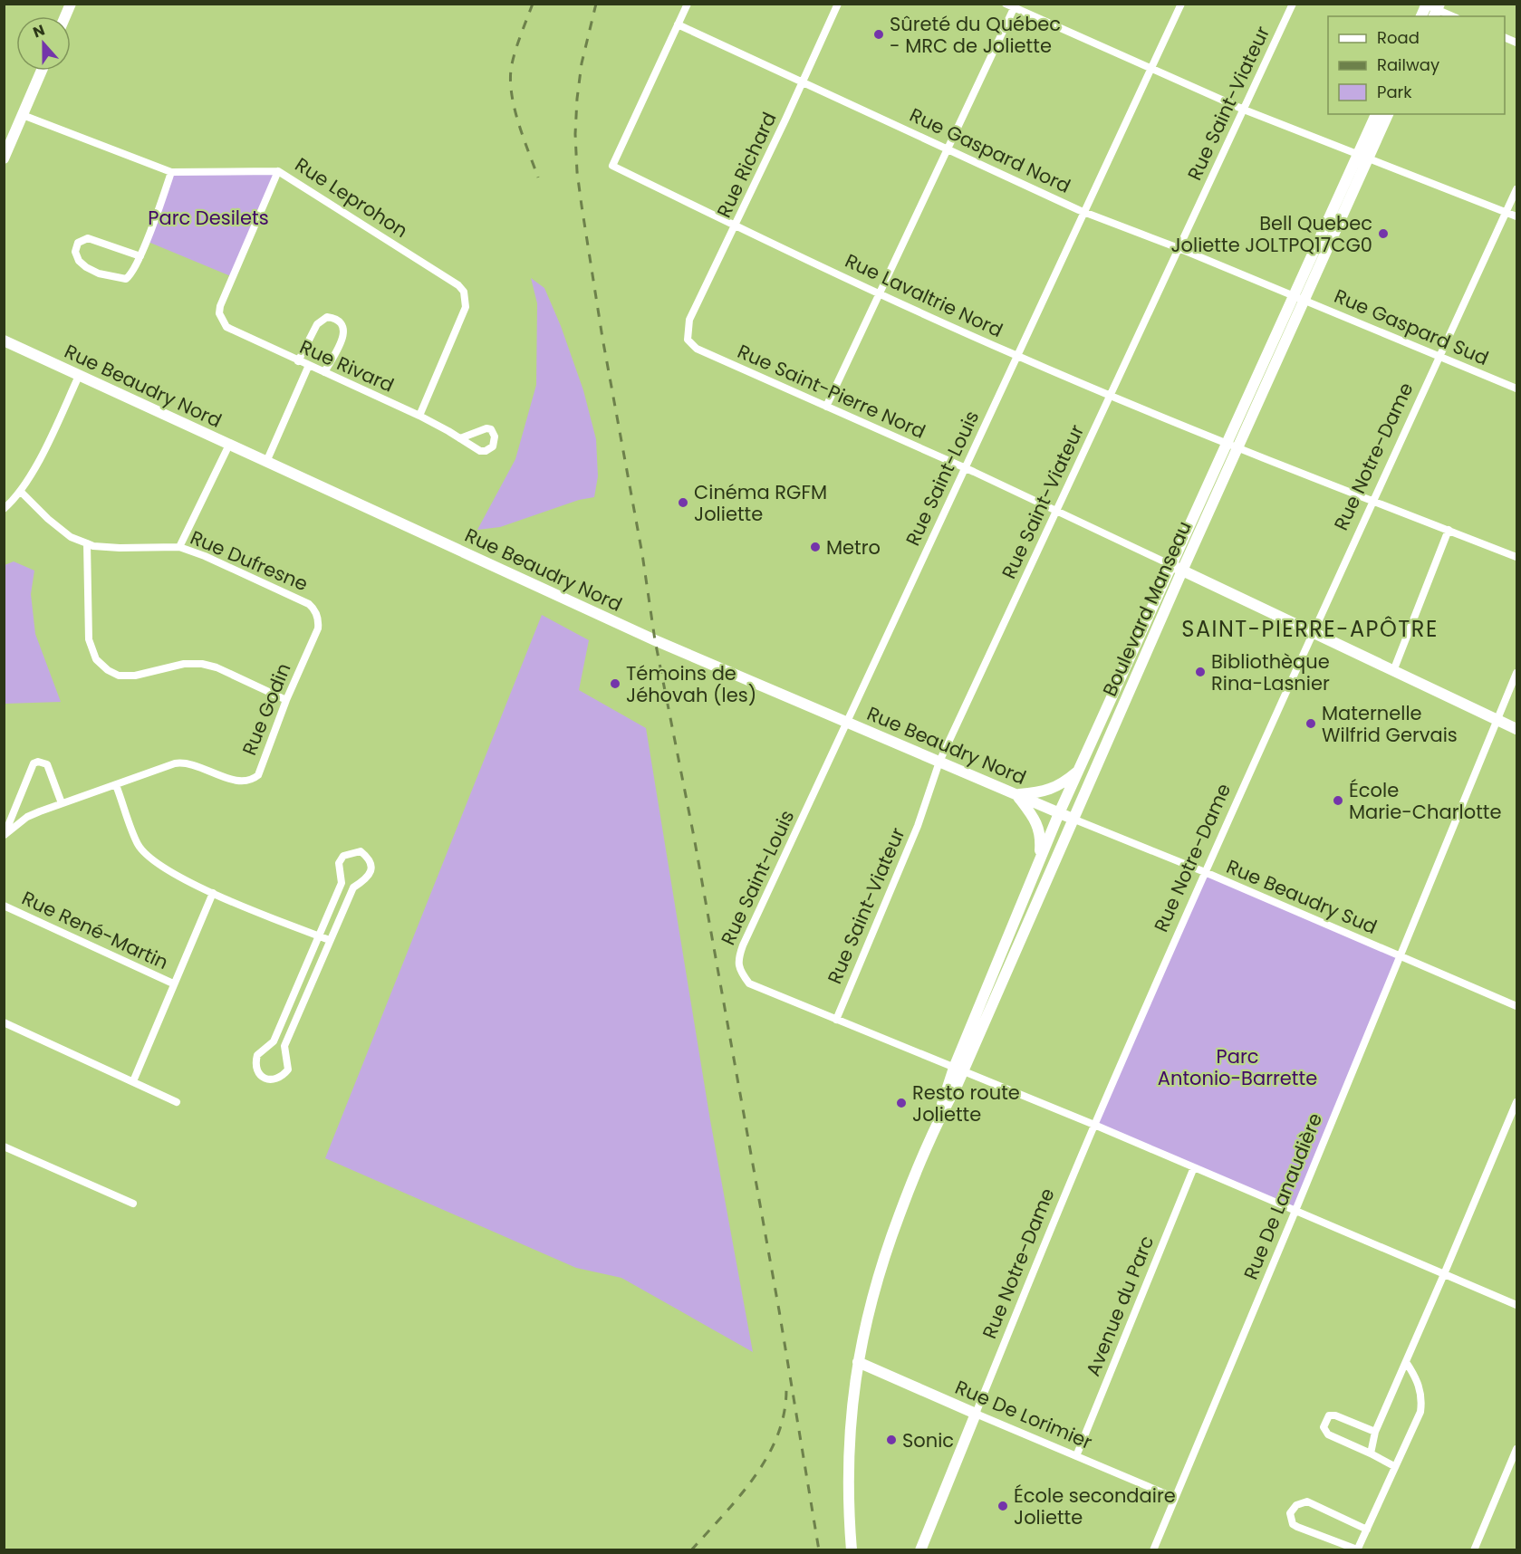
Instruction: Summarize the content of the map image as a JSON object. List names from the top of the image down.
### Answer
{
  "streets": {
    "main road": [
      "Rue Beaudry Nord",
      "Rue Notre-Dame",
      "Boulevard Manseau",
      "Rue De Lorimier"
    ],
    "street": [
      "Rue Saint-Viateur",
      "Rue Gaspard Nord",
      "Rue Richard",
      "Rue Leprohon",
      "Rue Lavaltrie Nord",
      "Rue Gaspard Sud",
      "Rue Rivard",
      "Rue Saint-Pierre Nord",
      "Rue Saint-Louis",
      "Rue Dufresne",
      "Rue Godin",
      "Rue Beaudry Sud",
      "Rue René-Martin",
      "Rue De Lanaudière",
      "Avenue du Parc"
    ]
  },
  "crossings": [
    ["Rue Saint-Viateur", "Rue Gaspard Nord"],
    ["Rue Saint-Viateur", "Rue Lavaltrie Nord"],
    ["Rue Saint-Viateur", "Rue Beaudry Nord"],
    ["Rue Saint-Viateur", "Rue Saint-Pierre Nord"],
    ["Rue Saint-Viateur", "Rue Saint-Louis"],
    ["Rue Gaspard Nord", "Rue Richard"],
    ["Rue Gaspard Nord", "Rue Lavaltrie Nord"],
    ["Rue Gaspard Nord", "Rue Gaspard Sud"],
    ["Rue Gaspard Nord", "Rue Saint-Louis"],
    ["Rue Gaspard Nord", "Boulevard Manseau"],
    ["Rue Richard", "Rue Lavaltrie Nord"],
    ["Rue Richard", "Rue Saint-Pierre Nord"],
    ["Rue Leprohon", "Rue Rivard"],
    ["Rue Lavaltrie Nord", "Rue Notre-Dame"],
    ["Rue Lavaltrie Nord", "Rue Saint-Louis"],
    ["Rue Lavaltrie Nord", "Boulevard Manseau"],
    ["Rue Gaspard Sud", "Rue Notre-Dame"],
    ["Rue Gaspard Sud", "Boulevard Manseau"],
    ["Rue Beaudry Nord", "Rue Saint-Louis"],
    ["Rue Beaudry Nord", "Boulevard Manseau"],
    ["Rue Beaudry Nord", "Rue Beaudry Sud"],
    ["Rue Saint-Pierre Nord", "Rue Saint-Louis"],
    ["Rue Saint-Pierre Nord", "Boulevard Manseau"],
    ["Rue Notre-Dame", "Rue Beaudry Sud"],
    ["Rue Notre-Dame", "Rue De Lorimier"],
    ["Rue Dufresne", "Rue Godin"],
    ["Boulevard Manseau", "Rue Beaudry Sud"],
    ["Boulevard Manseau", "Rue De Lorimier"],
    ["Rue Beaudry Sud", "Rue De Lanaudière"],
    ["Rue De Lanaudière", "Rue De Lorimier"],
    ["Avenue du Parc", "Rue De Lorimier"]
  ],
  "districts": ["SAINT-PIERRE-APÔTRE"],
  "parks": ["Parc Desilets", "Parc Antonio-Barrette"],
  "places": [
    "Sûreté du Québec - MRC de Joliette",
    "Bell Quebec Joliette JOLTPQ17CG0",
    "Cinéma RGFM Joliette",
    "Metro",
    "Bibliothèque Rina-Lasnier",
    "Témoins de Jéhovah (les)",
    "Maternelle Wilfrid Gervais",
    "École Marie-Charlotte",
    "Resto route Joliette",
    "Sonic",
    "École secondaire Joliette"
  ],
  "legend": ["Road", "Railway", "Park"],
  "north": "top"
}
